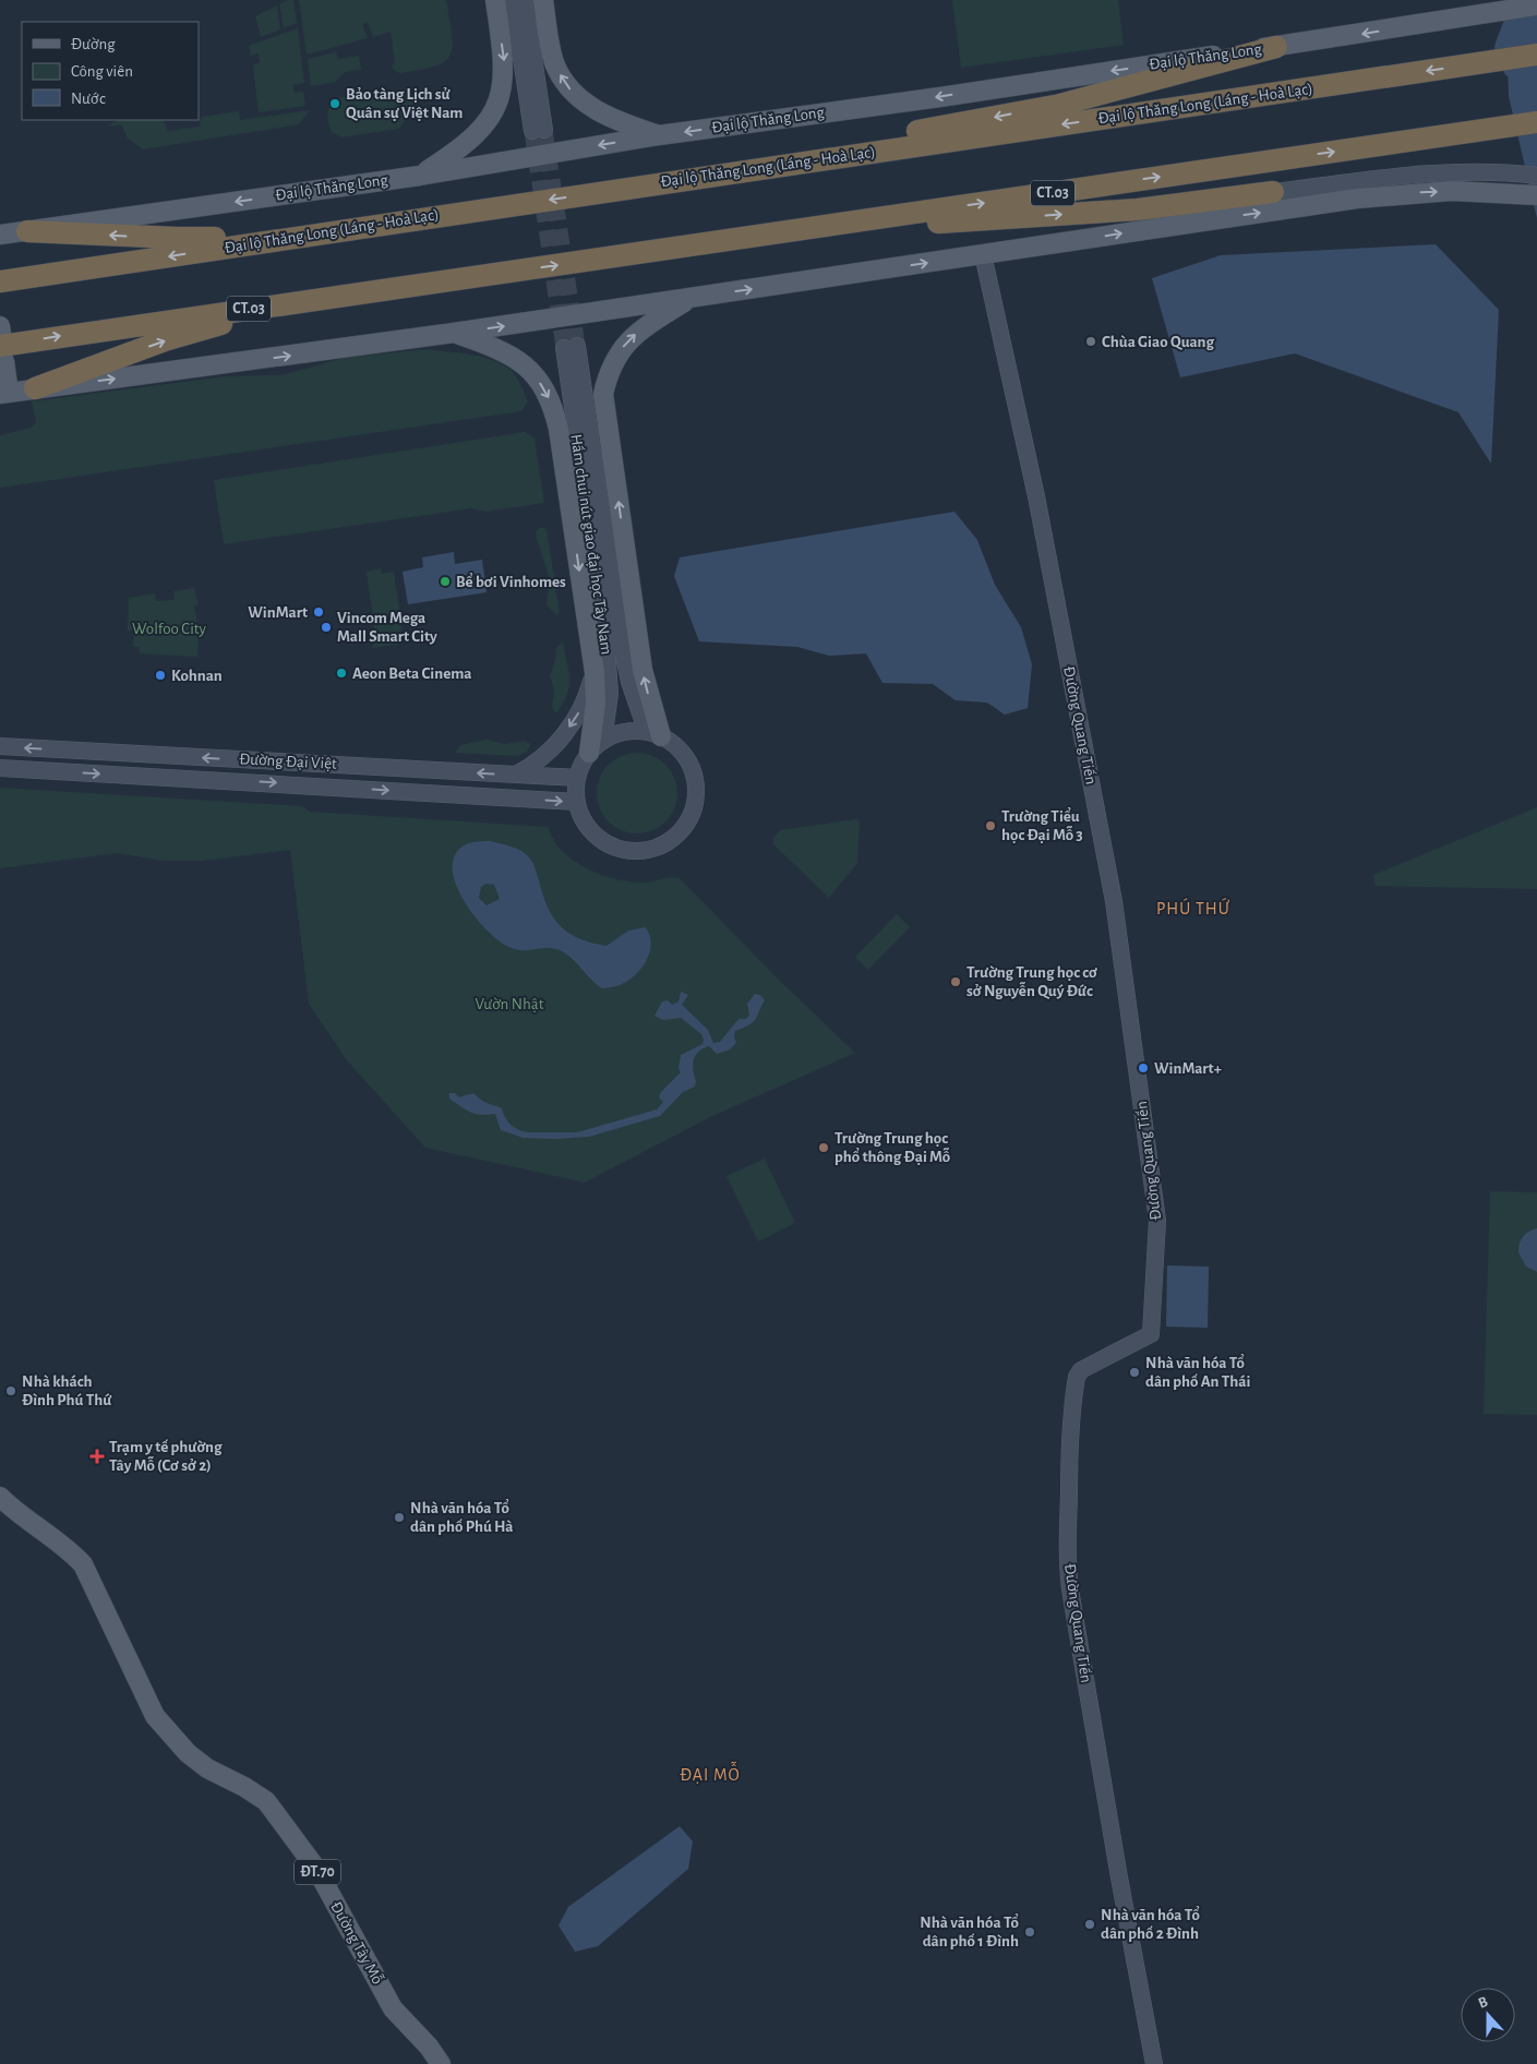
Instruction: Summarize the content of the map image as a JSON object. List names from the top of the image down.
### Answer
{
  "streets": {
    "highway": ["Đại lộ Thăng Long (Láng - Hoà Lạc)", "CT.03"],
    "main road": ["Đại lộ Thăng Long", "ĐT.70", "Đường Tây Mỗ"],
    "street": ["Hầm chui nút giao đại học Tây Nam", "Đường Quang Tiến", "Đường Đại Việt"]
  },
  "crossings": [
    ["Hầm chui nút giao đại học Tây Nam", "Đường Đại Việt"]
  ],
  "districts": ["PHÚ THỨ", "ĐẠI MỖ"],
  "parks": ["Wolfoo City", "Vườn Nhật"],
  "places": {
    "other": [
      "Bảo tàng Lịch sử Quân sự Việt Nam",
      "Chùa Giao Quang",
      "Bể bơi Vinhomes",
      "WinMart",
      "Vincom Mega Mall Smart City",
      "Aeon Beta Cinema",
      "Kohnan",
      "Trường Tiểu học Đại Mỗ 3",
      "Trường Trung học cơ sở Nguyễn Quý Đức",
      "WinMart+",
      "Trường Trung học phổ thông Đại Mỗ",
      "Nhà văn hóa Tổ dân phố An Thái",
      "Nhà khách Đình Phú Thứ",
      "Nhà văn hóa Tổ dân phố Phú Hà",
      "Nhà văn hóa Tổ dân phố 2 Đình",
      "Nhà văn hóa Tổ dân phố 1 Đình"
    ],
    "health": ["Trạm y tế phường Tây Mỗ (Cơ sở 2)"]
  },
  "legend": ["Đường", "Công viên", "Nước"],
  "north": "top"
}
